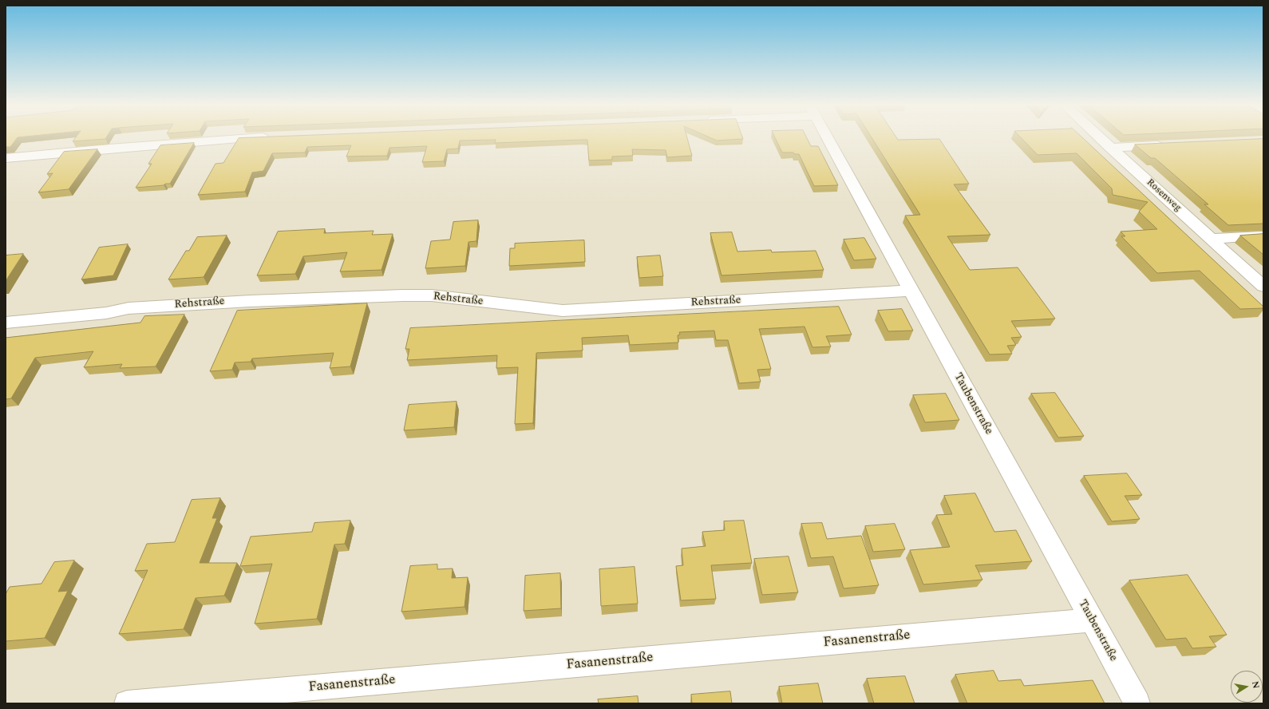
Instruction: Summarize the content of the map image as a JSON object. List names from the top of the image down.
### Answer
{
  "streets": {
    "street": [
      "Rosenweg",
      "Rehstraße",
      "Taubenstraße",
      "Fasanenstraße"
    ]
  },
  "crossings": [
    ["Rehstraße", "Taubenstraße"],
    ["Taubenstraße", "Fasanenstraße"]
  ],
  "north": "right"
}
